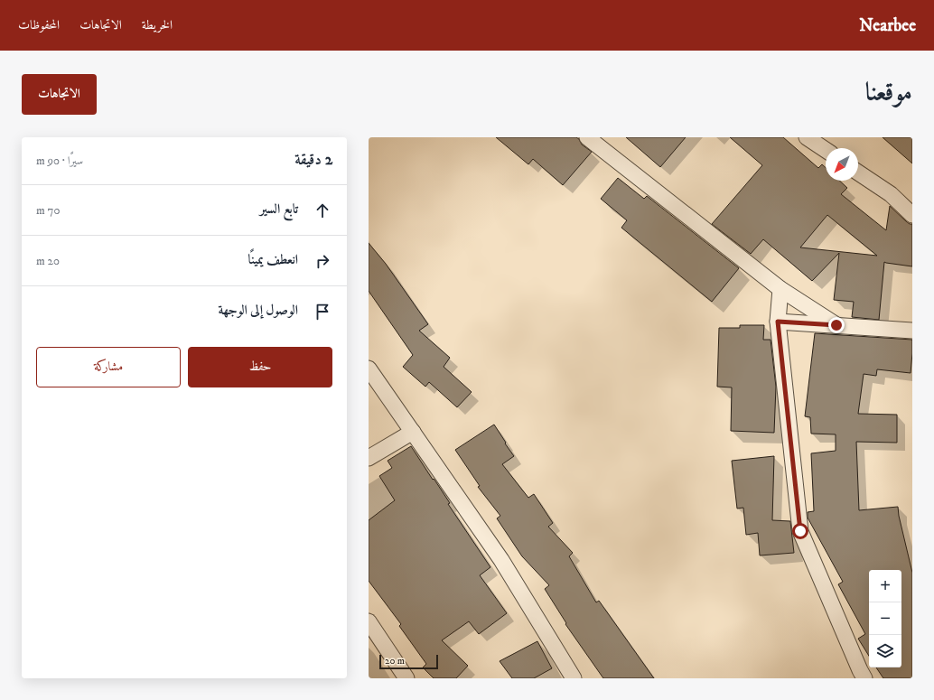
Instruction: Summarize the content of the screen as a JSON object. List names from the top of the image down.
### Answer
{
  "scale_bar": "20 m",
  "north": "bottom left",
  "page": {
    "header": "Nearbee",
    "nav": ["الخريطة", "الاتجاهات", "المحفوظات"],
    "title": "موقعنا",
    "buttons": [
      "الاتجاهات",
      ["حفظ", "مشاركة"]
    ],
    "heading": ["2 دقيقة", "سيرًا · 90 m"],
    "list": [
      ["تابع السير", "70 m"],
      ["انعطف يمينًا", "20 m"],
      "الوصول إلى الوجهة"
    ],
    "map_buttons": ["+", "−"],
    "scale": "20 m"
  }
}
